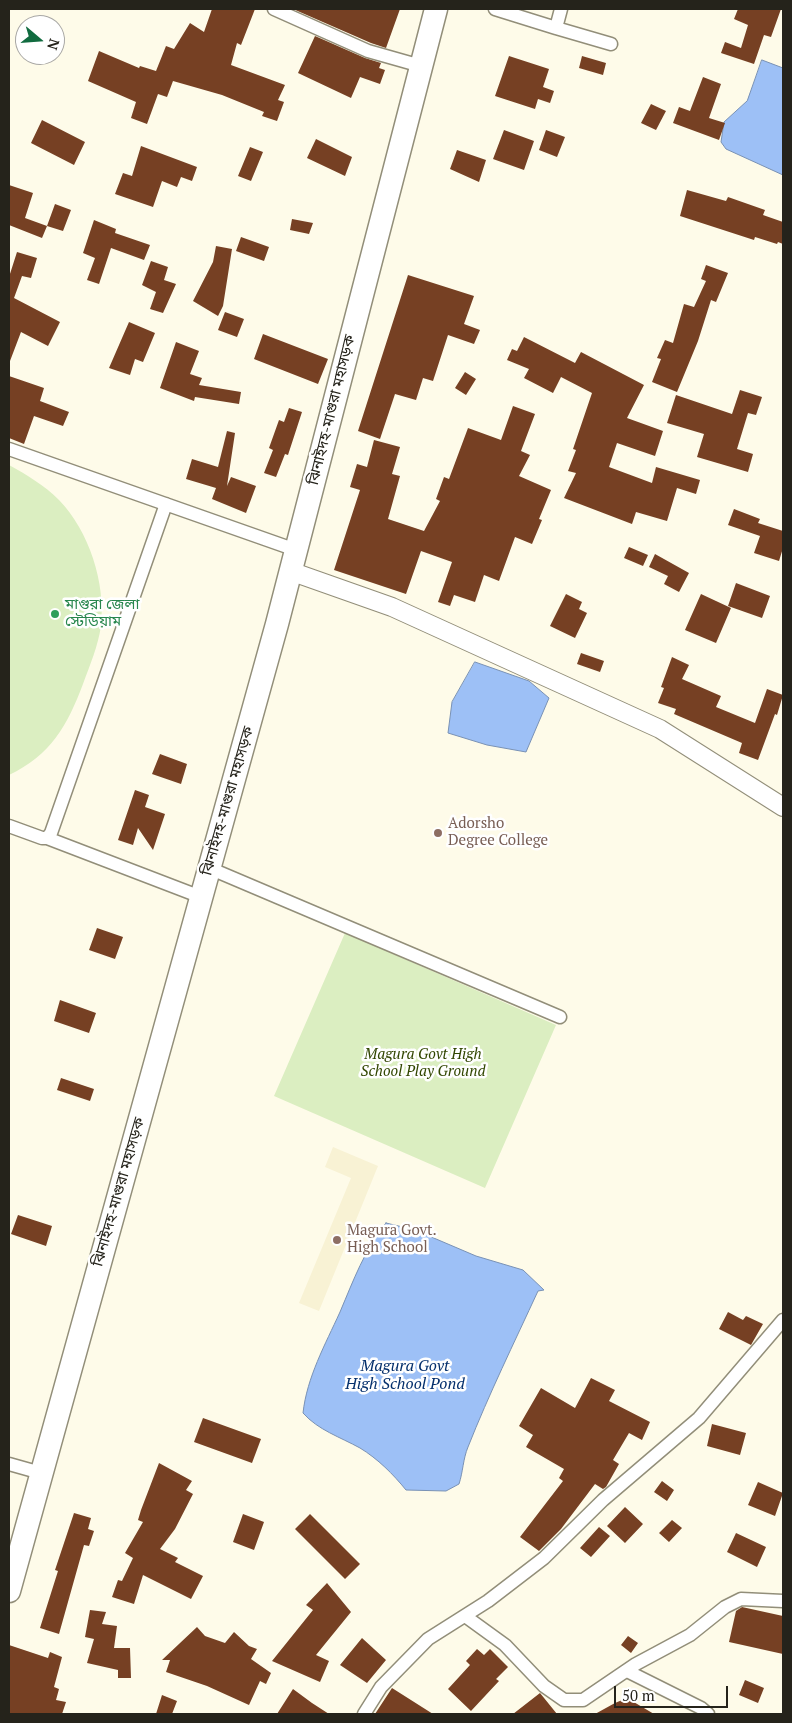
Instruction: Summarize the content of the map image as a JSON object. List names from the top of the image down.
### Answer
{
  "streets": {
    "highway": ["ঝিনাইদহ-মাগুরা মহাসড়ক"]
  },
  "water": ["Magura Govt High School Pond"],
  "parks": ["Magura Govt High School Play Ground"],
  "places": ["মাগুরা জেলা স্টেডিয়াম", "Adorsho Degree College", "Magura Govt. High School"],
  "scale_bar": "50 m",
  "north": "right"
}
